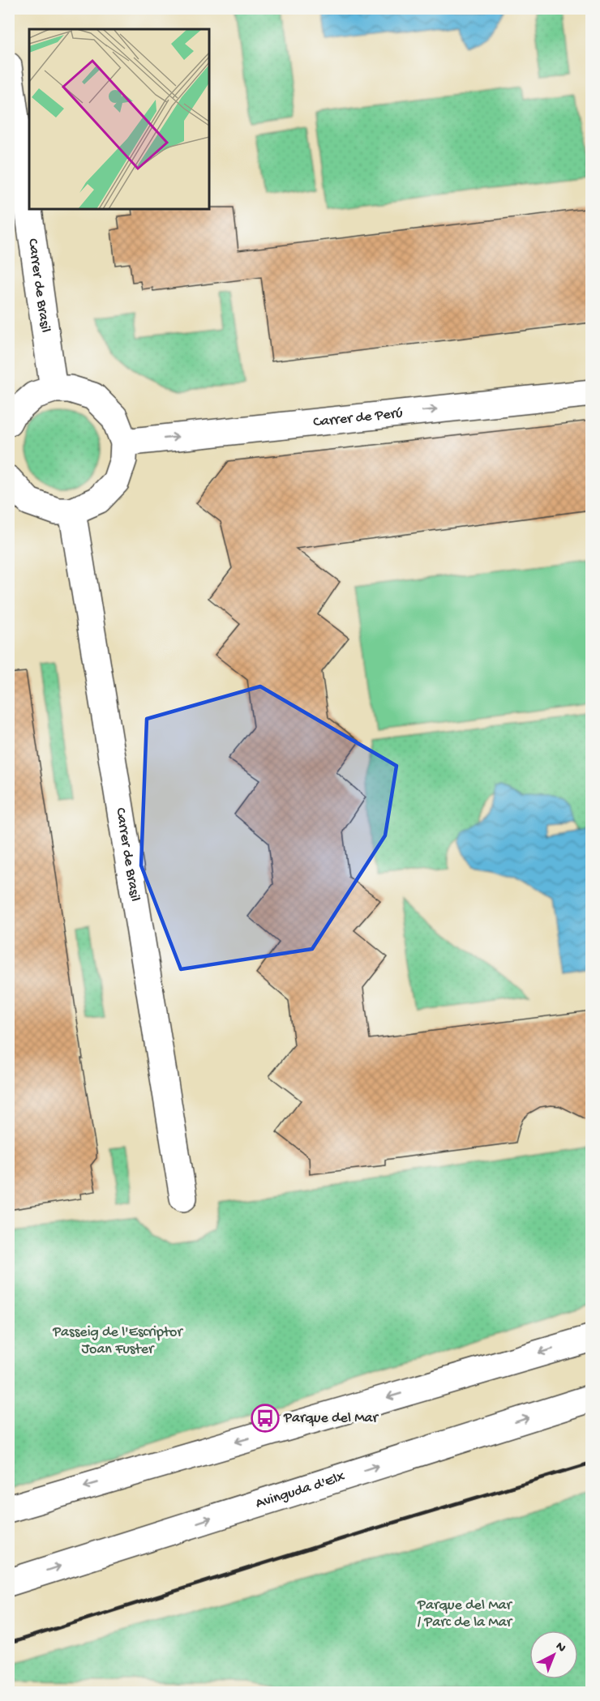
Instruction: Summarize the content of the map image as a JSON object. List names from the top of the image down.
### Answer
{
  "streets": {
    "street": ["Carrer de Brasil", "Carrer de Perú", "Avinguda d'Elx"]
  },
  "one_way": ["Carrer de Perú"],
  "parks": ["Passeig de l'Escriptor Joan Fuster", "Parque del Mar / Parc de la Mar"],
  "places": {
    "bus stop": ["Parque del Mar"]
  },
  "north": "top right"
}
